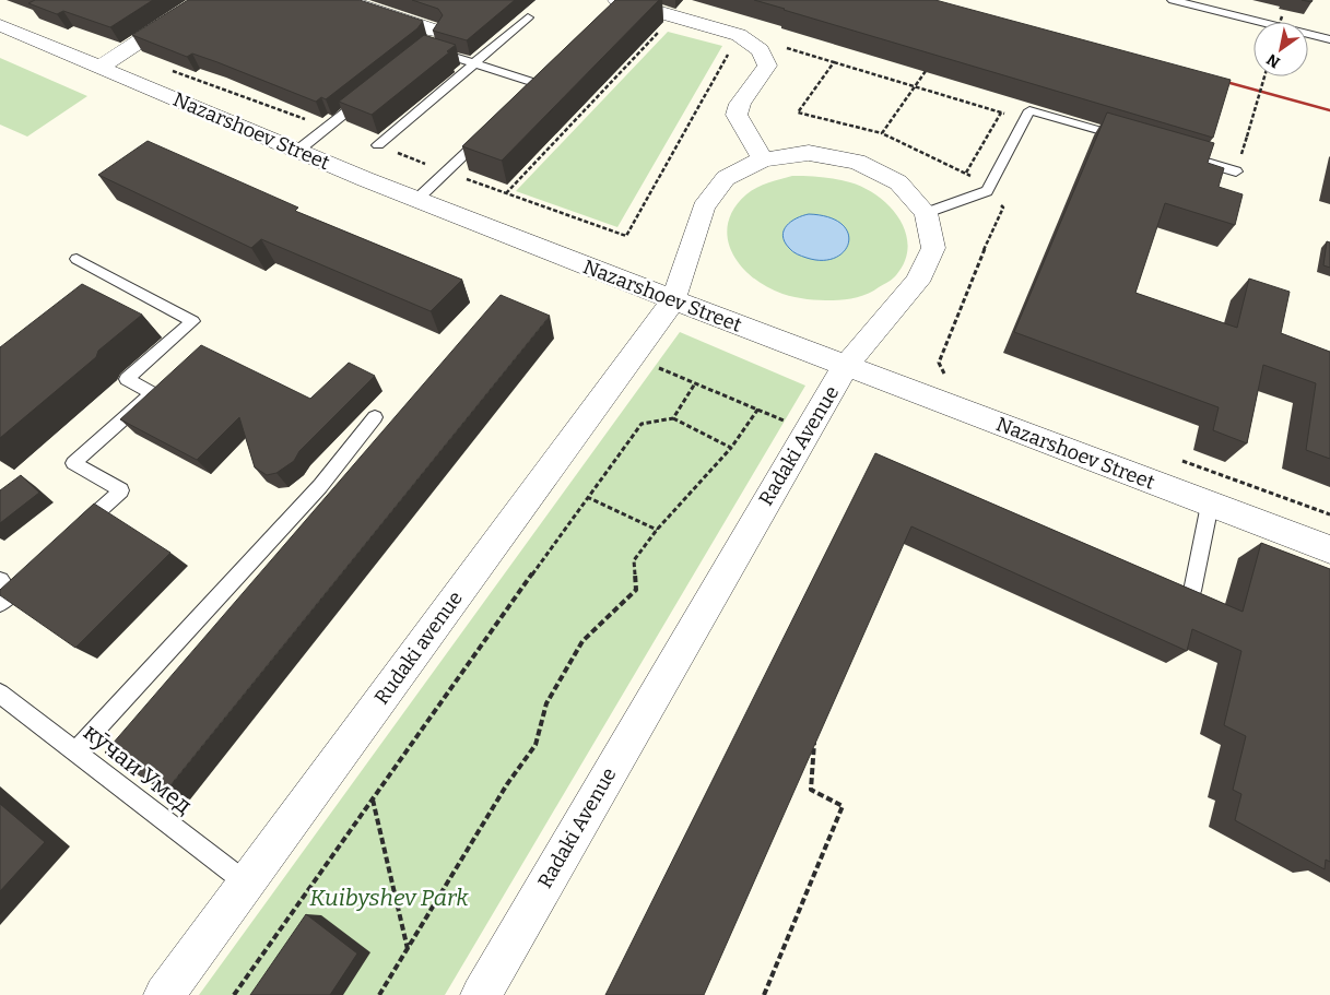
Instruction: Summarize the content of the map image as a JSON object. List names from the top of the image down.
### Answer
{
  "streets": {
    "street": ["Nazarshoev Street", "Radaki Avenue", "Rudaki avenue"],
    "lane": ["кӯчаи Умед"]
  },
  "crossings": [
    ["Nazarshoev Street", "Radaki Avenue"],
    ["Nazarshoev Street", "Rudaki avenue"],
    ["Radaki Avenue", "Rudaki avenue"],
    ["Rudaki avenue", "кӯчаи Умед"]
  ],
  "parks": ["Kuibyshev Park"],
  "north": "bottom left"
}
